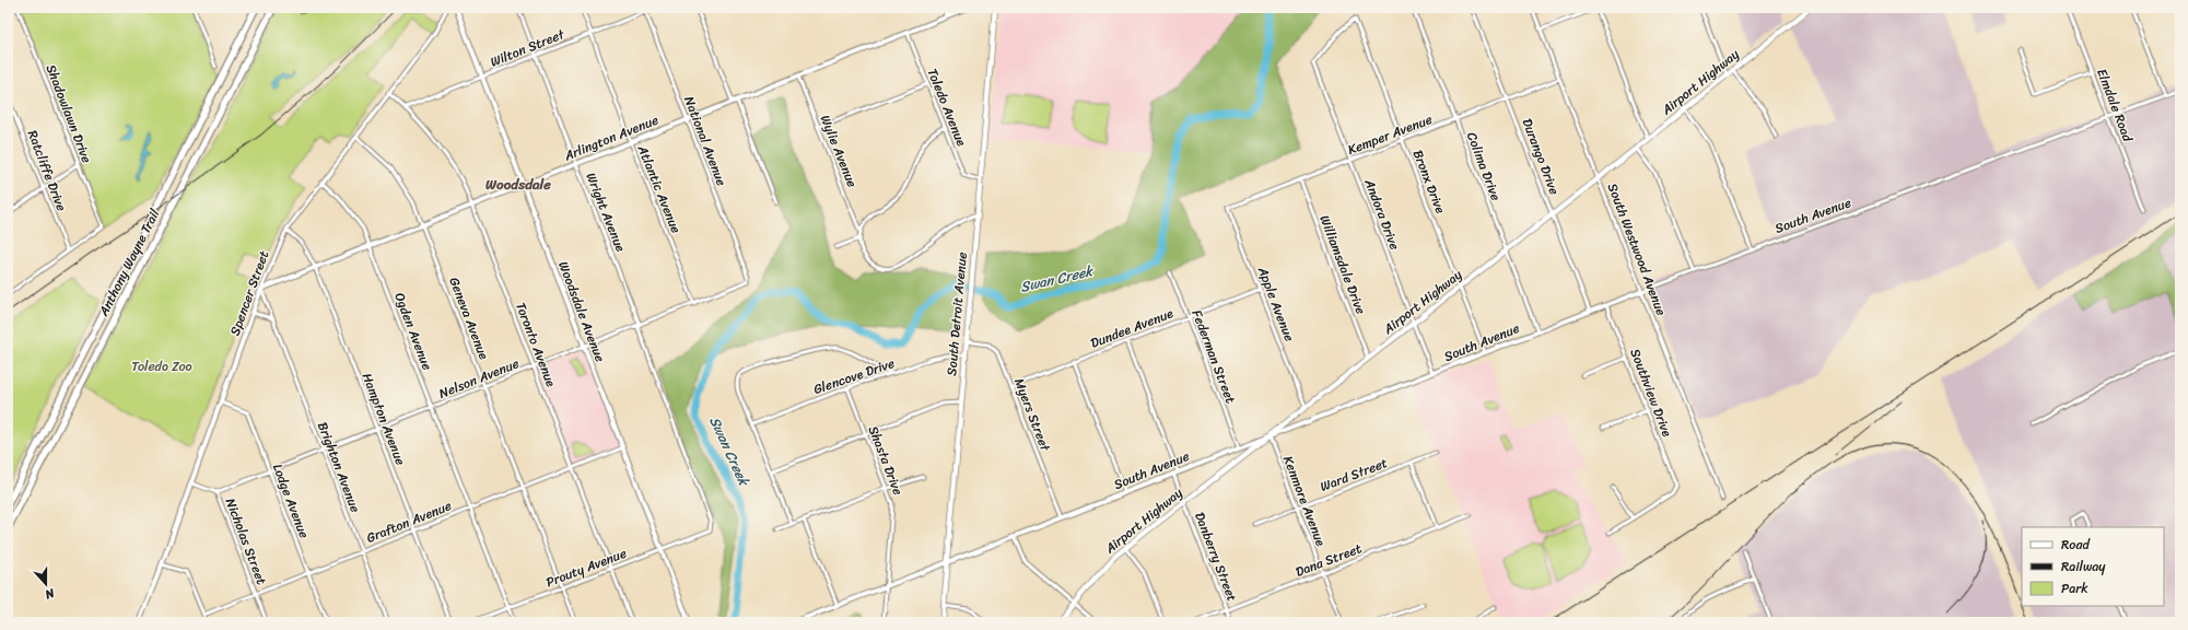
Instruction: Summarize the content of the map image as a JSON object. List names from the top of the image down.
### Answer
{
  "streets": {
    "highway": ["Anthony Wayne Trail"],
    "main road": ["Airport Highway", "South Detroit Avenue"],
    "street": [
      "Wilton Street",
      "Elmdale Road",
      "Toledo Avenue",
      "Shadowlawn Drive",
      "Kemper Avenue",
      "Arlington Avenue",
      "National Avenue",
      "Wylie Avenue",
      "Durango Drive",
      "Colima Drive",
      "Ratcliffe Drive",
      "Bronx Drive",
      "Atlantic Avenue",
      "Wright Avenue",
      "Andora Drive",
      "South Avenue",
      "South Westwood Avenue",
      "Williamsdale Drive",
      "Spencer Street",
      "Apple Avenue",
      "Woodsdale Avenue",
      "Geneva Avenue",
      "Dundee Avenue",
      "Ogden Avenue",
      "Toronto Avenue",
      "Federman Street",
      "Glencove Drive",
      "Nelson Avenue",
      "Southview Drive",
      "Myers Street",
      "Hampton Avenue",
      "Shasta Drive",
      "Brighton Avenue",
      "Ward Street",
      "Lodge Avenue",
      "Kenmore Avenue",
      "Grafton Avenue",
      "Nicholas Street",
      "Danberry Street",
      "Dana Street",
      "Prouty Avenue"
    ]
  },
  "crossings": [
    ["Wilton Street", "National Avenue"],
    ["Wilton Street", "Atlantic Avenue"],
    ["Wilton Street", "Wright Avenue"],
    ["Wilton Street", "Woodsdale Avenue"],
    ["Wilton Street", "Toronto Avenue"],
    ["Airport Highway", "Durango Drive"],
    ["Airport Highway", "Colima Drive"],
    ["Airport Highway", "Bronx Drive"],
    ["Airport Highway", "Andora Drive"],
    ["Airport Highway", "South Avenue"],
    ["Airport Highway", "South Westwood Avenue"],
    ["Airport Highway", "Williamsdale Drive"],
    ["Airport Highway", "Apple Avenue"],
    ["Airport Highway", "Kenmore Avenue"],
    ["Airport Highway", "Danberry Street"],
    ["Elmdale Road", "South Avenue"],
    ["Toledo Avenue", "Arlington Avenue"],
    ["Toledo Avenue", "South Detroit Avenue"],
    ["Shadowlawn Drive", "Ratcliffe Drive"],
    ["Kemper Avenue", "Durango Drive"],
    ["Kemper Avenue", "Colima Drive"],
    ["Kemper Avenue", "Bronx Drive"],
    ["Kemper Avenue", "Andora Drive"],
    ["Kemper Avenue", "South Westwood Avenue"],
    ["Kemper Avenue", "Williamsdale Drive"],
    ["Kemper Avenue", "Apple Avenue"],
    ["Arlington Avenue", "National Avenue"],
    ["Arlington Avenue", "Wylie Avenue"],
    ["Arlington Avenue", "Atlantic Avenue"],
    ["Arlington Avenue", "Wright Avenue"],
    ["Arlington Avenue", "Spencer Street"],
    ["Arlington Avenue", "Woodsdale Avenue"],
    ["Arlington Avenue", "Geneva Avenue"],
    ["Arlington Avenue", "Ogden Avenue"],
    ["Arlington Avenue", "Toronto Avenue"],
    ["Arlington Avenue", "Hampton Avenue"],
    ["Arlington Avenue", "Brighton Avenue"],
    ["National Avenue", "Nelson Avenue"],
    ["Durango Drive", "South Avenue"],
    ["Colima Drive", "South Avenue"],
    ["Bronx Drive", "Andora Drive"],
    ["Bronx Drive", "South Avenue"],
    ["Atlantic Avenue", "Nelson Avenue"],
    ["Wright Avenue", "Nelson Avenue"],
    ["Wright Avenue", "Prouty Avenue"],
    ["Andora Drive", "South Avenue"],
    ["South Avenue", "South Westwood Avenue"],
    ["South Avenue", "South Detroit Avenue"],
    ["South Avenue", "Federman Street"],
    ["South Avenue", "Southview Drive"],
    ["South Avenue", "Myers Street"],
    ["South Avenue", "Shasta Drive"],
    ["South Avenue", "Kenmore Avenue"],
    ["South Avenue", "Danberry Street"],
    ["Spencer Street", "Geneva Avenue"],
    ["Spencer Street", "Ogden Avenue"],
    ["Spencer Street", "Toronto Avenue"],
    ["Spencer Street", "Hampton Avenue"],
    ["Spencer Street", "Brighton Avenue"],
    ["Spencer Street", "Lodge Avenue"],
    ["Spencer Street", "Nicholas Street"],
    ["Apple Avenue", "Dundee Avenue"],
    ["Woodsdale Avenue", "Nelson Avenue"],
    ["Woodsdale Avenue", "Grafton Avenue"],
    ["Woodsdale Avenue", "Prouty Avenue"],
    ["South Detroit Avenue", "Glencove Drive"],
    ["South Detroit Avenue", "Myers Street"],
    ["Geneva Avenue", "Nelson Avenue"],
    ["Geneva Avenue", "Grafton Avenue"],
    ["Geneva Avenue", "Prouty Avenue"],
    ["Dundee Avenue", "Federman Street"],
    ["Dundee Avenue", "Myers Street"],
    ["Dundee Avenue", "Danberry Street"],
    ["Ogden Avenue", "Nelson Avenue"],
    ["Ogden Avenue", "Grafton Avenue"],
    ["Ogden Avenue", "Prouty Avenue"],
    ["Toronto Avenue", "Nelson Avenue"],
    ["Toronto Avenue", "Grafton Avenue"],
    ["Toronto Avenue", "Prouty Avenue"],
    ["Glencove Drive", "Shasta Drive"],
    ["Nelson Avenue", "Hampton Avenue"],
    ["Nelson Avenue", "Brighton Avenue"],
    ["Nelson Avenue", "Lodge Avenue"],
    ["Nelson Avenue", "Nicholas Street"],
    ["Hampton Avenue", "Grafton Avenue"],
    ["Brighton Avenue", "Grafton Avenue"],
    ["Ward Street", "Kenmore Avenue"],
    ["Lodge Avenue", "Grafton Avenue"],
    ["Kenmore Avenue", "Dana Street"],
    ["Grafton Avenue", "Nicholas Street"],
    ["Danberry Street", "Dana Street"]
  ],
  "districts": ["Woodsdale"],
  "water": ["Swan Creek"],
  "parks": ["Toledo Zoo"],
  "legend": ["Road", "Railway", "Park"],
  "north": "bottom"
}
